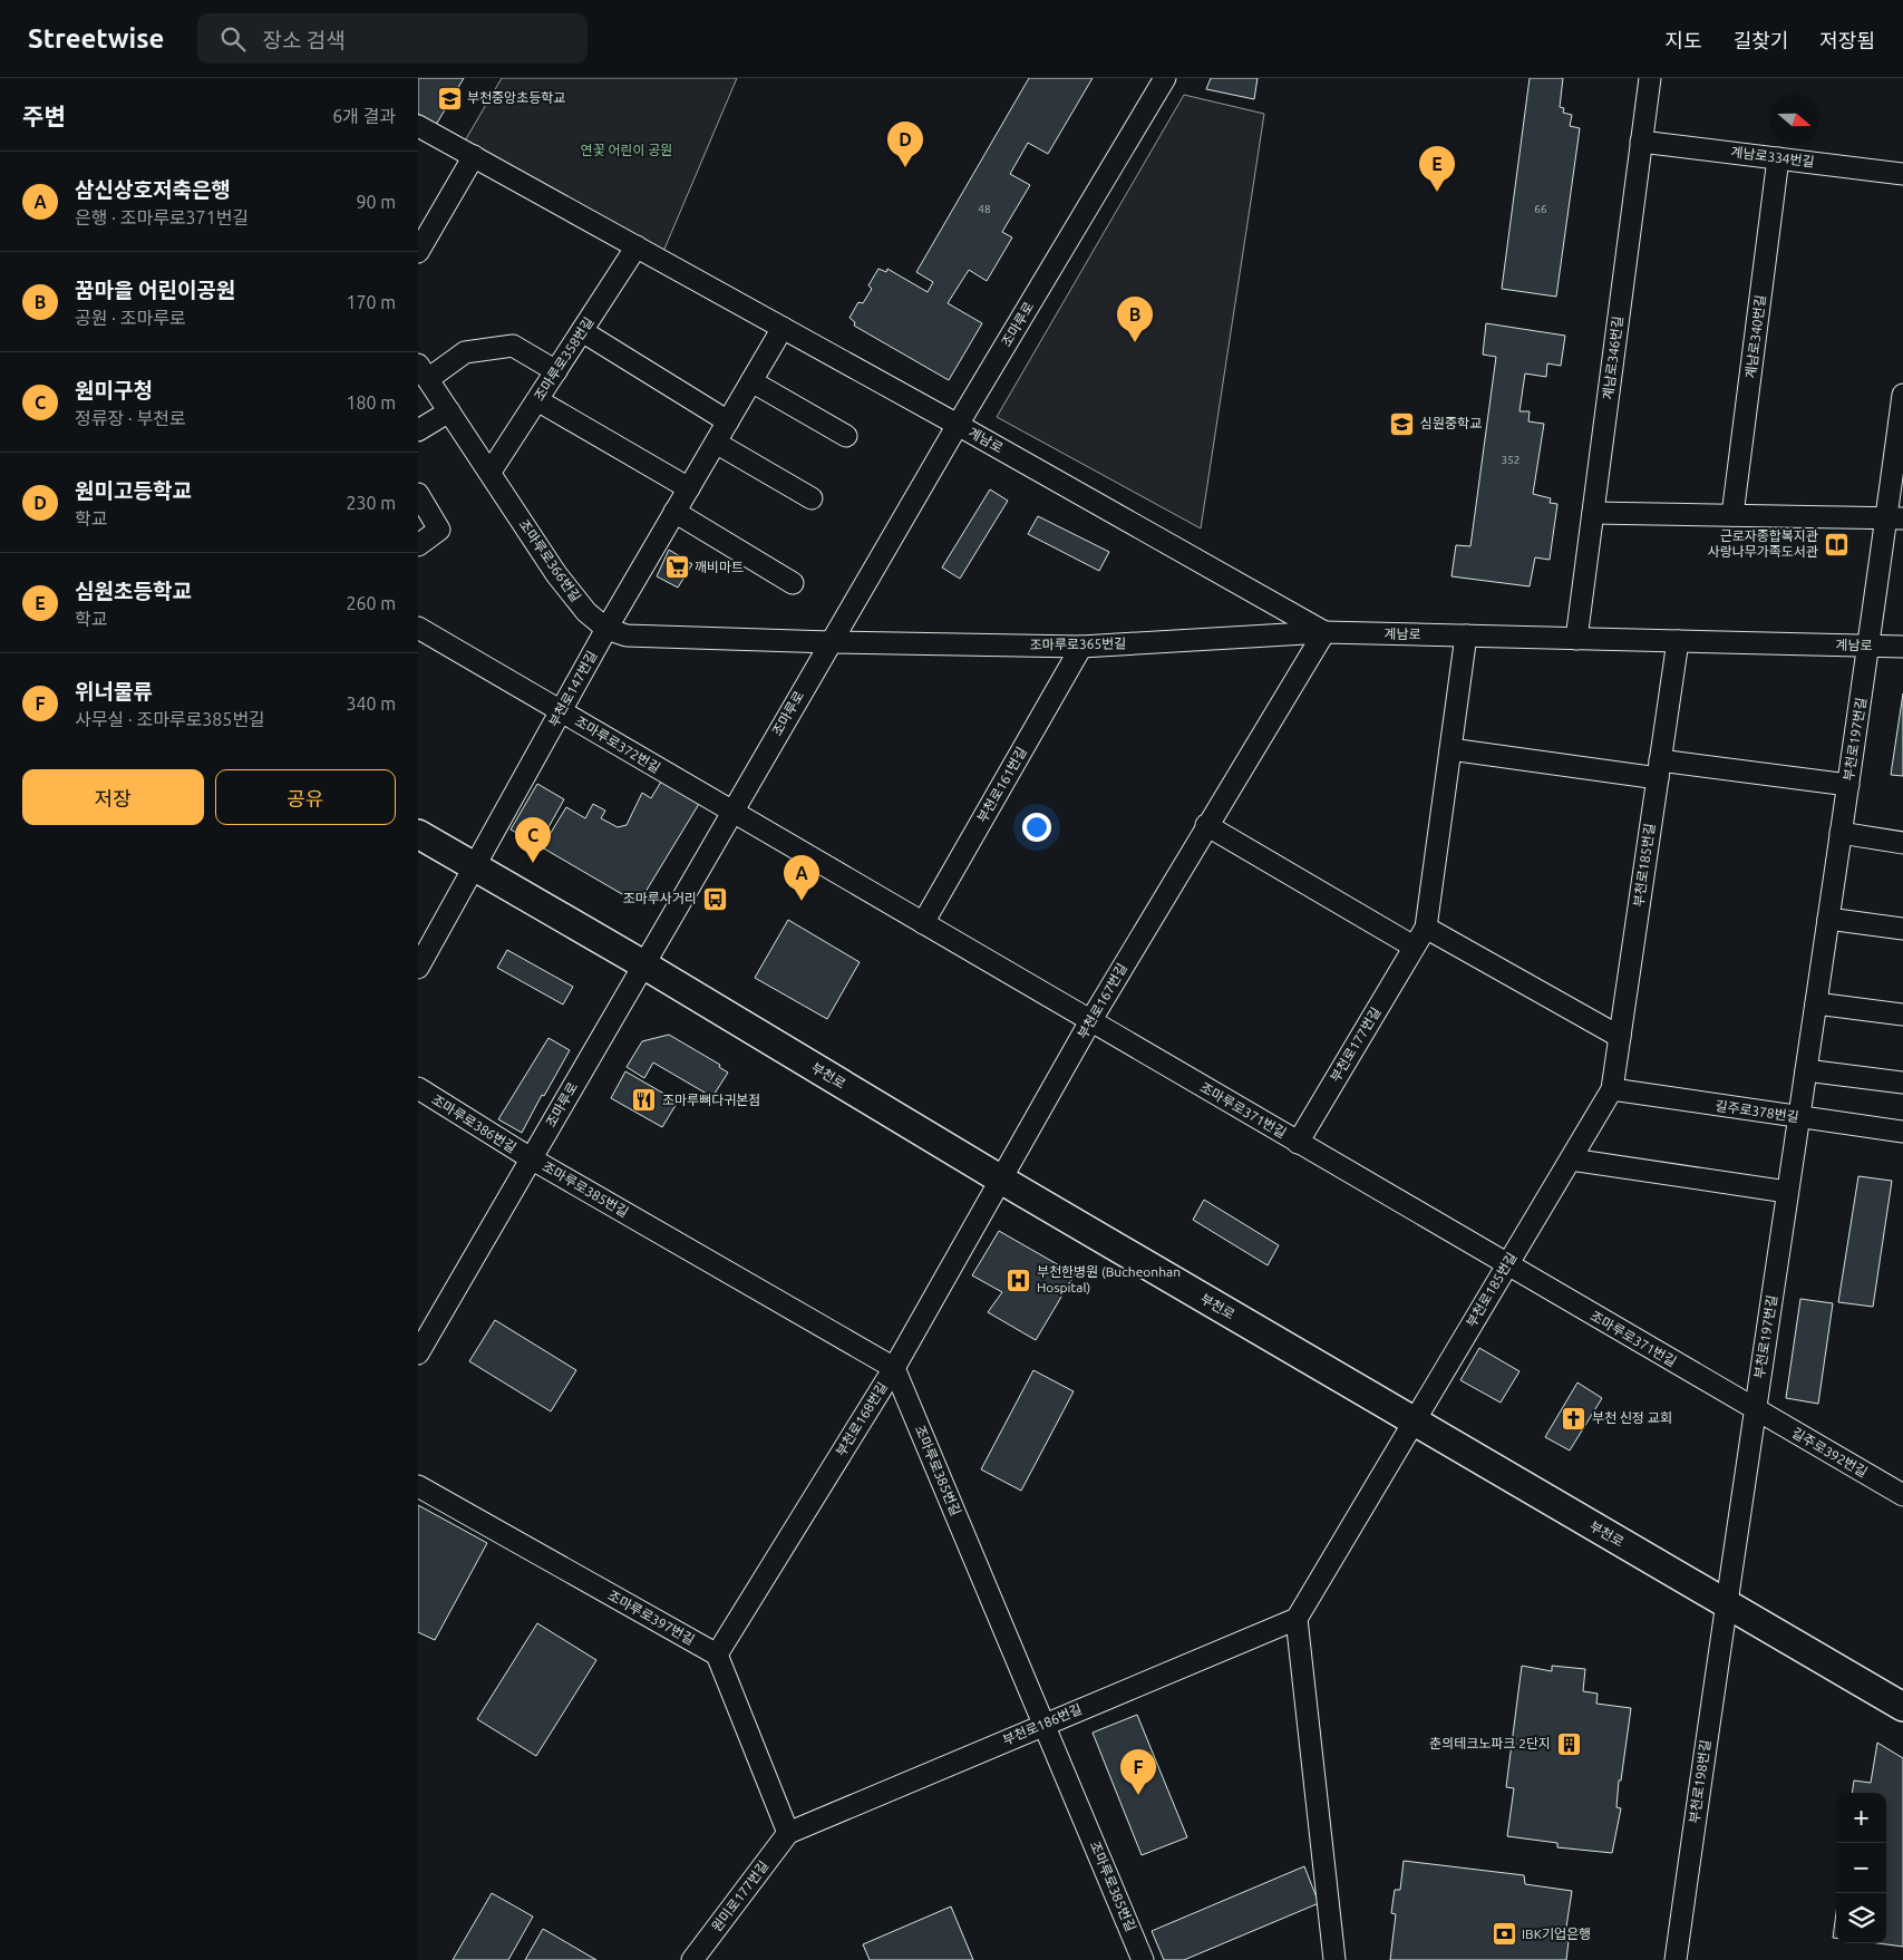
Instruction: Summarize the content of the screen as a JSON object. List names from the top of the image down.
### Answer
{
  "streets": {
    "main road": ["부천로"],
    "street": [
      "계남로334번길",
      "조마루로",
      "계남로340번길",
      "계남로346번길",
      "조마루로358번길",
      "계남로",
      "조마루로366번길",
      "조마루로365번길",
      "부천로147번길",
      "부천로197번길",
      "조마루로372번길",
      "부천로161번길",
      "부천로185번길",
      "부천로167번길",
      "부천로177번길",
      "조마루로371번길",
      "길주로378번길",
      "조마루로386번길",
      "조마루로385번길",
      "부천로168번길",
      "길주로392번길",
      "조마루로397번길",
      "부천로186번길",
      "부천로198번길",
      "원미로177번길"
    ]
  },
  "crossings": [
    ["계남로334번길", "계남로340번길"],
    ["계남로334번길", "계남로346번길"],
    ["조마루로", "계남로"],
    ["조마루로", "조마루로366번길"],
    ["조마루로", "조마루로365번길"],
    ["조마루로", "조마루로372번길"],
    ["조마루로", "부천로"],
    ["조마루로", "조마루로371번길"],
    ["조마루로", "조마루로386번길"],
    ["조마루로", "조마루로385번길"],
    ["계남로346번길", "계남로"],
    ["조마루로358번길", "계남로"],
    ["조마루로358번길", "조마루로366번길"],
    ["계남로", "조마루로365번길"],
    ["계남로", "부천로147번길"],
    ["계남로", "부천로197번길"],
    ["계남로", "부천로185번길"],
    ["계남로", "부천로167번길"],
    ["계남로", "부천로177번길"],
    ["조마루로366번길", "조마루로365번길"],
    ["조마루로366번길", "부천로147번길"],
    ["조마루로365번길", "부천로161번길"],
    ["조마루로365번길", "부천로167번길"],
    ["부천로147번길", "조마루로372번길"],
    ["부천로147번길", "부천로"],
    ["부천로197번길", "부천로"],
    ["부천로197번길", "조마루로371번길"],
    ["부천로197번길", "길주로378번길"],
    ["부천로197번길", "길주로392번길"],
    ["부천로197번길", "부천로198번길"],
    ["조마루로372번길", "조마루로371번길"],
    ["부천로161번길", "조마루로371번길"],
    ["부천로185번길", "부천로"],
    ["부천로185번길", "조마루로371번길"],
    ["부천로185번길", "길주로378번길"],
    ["부천로167번길", "부천로"],
    ["부천로167번길", "조마루로371번길"],
    ["부천로167번길", "부천로168번길"],
    ["부천로177번길", "조마루로371번길"],
    ["부천로", "부천로168번길"],
    ["부천로", "부천로198번길"],
    ["조마루로371번길", "길주로392번길"],
    ["조마루로386번길", "조마루로385번길"],
    ["조마루로385번길", "부천로168번길"],
    ["조마루로385번길", "부천로186번길"],
    ["부천로168번길", "조마루로397번길"],
    ["부천로186번길", "원미로177번길"]
  ],
  "parks": ["연꽃 어린이 공원"],
  "places": {
    "school or university": ["부천중앙초등학교", "심원중학교"],
    "library": ["근로자종합복지관 사랑나무가족도서관"],
    "supermarket": ["깨비마트"],
    "bus stop": ["조마루사거리"],
    "restaurant": ["조마루뼈다귀본점"],
    "hospital": ["부천한병원 (Bucheonhan Hospital)"],
    "church": ["부천 신정 교회"],
    "building": ["춘의테크노파크 2단지"],
    "bank": ["IBK기업은행"]
  },
  "house_numbers": ["48", "66", "352"],
  "north": "right",
  "page": {
    "header": "Streetwise",
    "search": "장소 검색",
    "nav": ["지도", "길찾기", "저장됨"],
    "heading": ["주변", "6개 결과"],
    "pins": [
      "D",
      "E",
      "B",
      "C",
      "A",
      "F"
    ],
    "list": [
      {
        "mark": "A",
        "name": "삼신상호저축은행",
        "note": "은행 · 조마루로371번길",
        "value": "90 m"
      },
      {
        "mark": "B",
        "name": "꿈마을 어린이공원",
        "note": "공원 · 조마루로",
        "value": "170 m"
      },
      {
        "mark": "C",
        "name": "원미구청",
        "note": "정류장 · 부천로",
        "value": "180 m"
      },
      {
        "mark": "D",
        "name": "원미고등학교",
        "note": "학교",
        "value": "230 m"
      },
      {
        "mark": "E",
        "name": "심원초등학교",
        "note": "학교",
        "value": "260 m"
      },
      {
        "mark": "F",
        "name": "위너물류",
        "note": "사무실 · 조마루로385번길",
        "value": "340 m"
      }
    ],
    "buttons": ["저장", "공유"],
    "map_buttons": ["+", "−"]
  }
}
